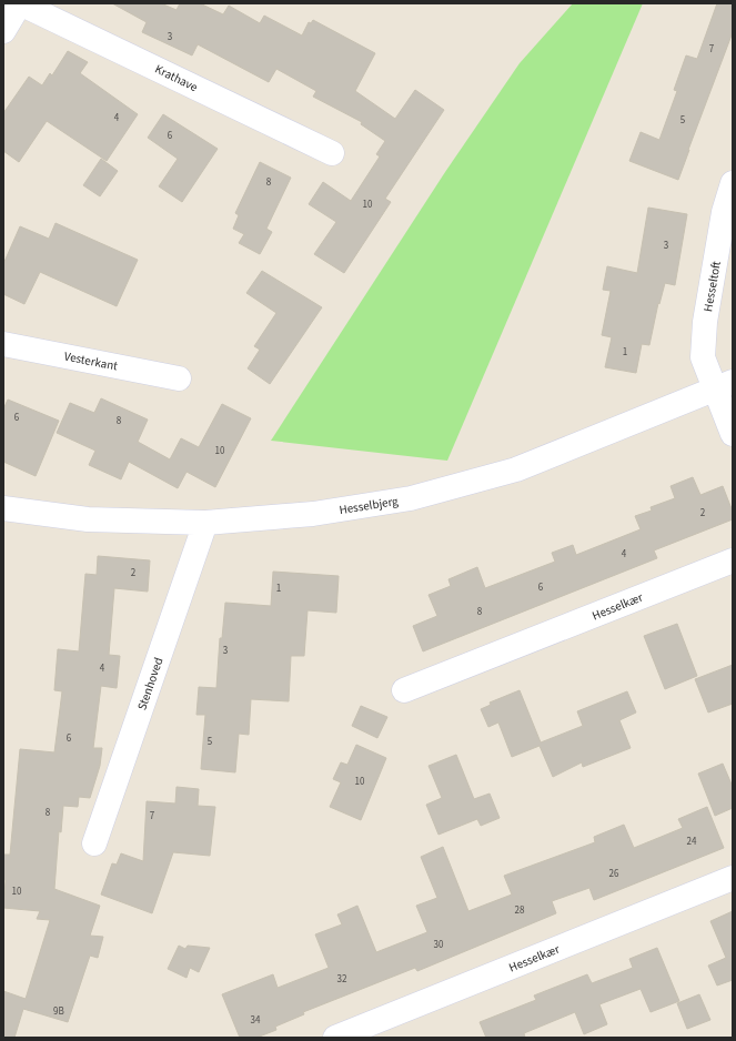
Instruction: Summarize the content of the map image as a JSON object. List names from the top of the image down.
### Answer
{
  "streets": {
    "street": [
      "Krathave",
      "Hesseltoft",
      "Vesterkant",
      "Hesselbjerg",
      "Hesselkær",
      "Stenhoved"
    ]
  },
  "crossings": [
    ["Hesseltoft", "Hesselbjerg"],
    ["Hesselbjerg", "Stenhoved"]
  ],
  "house_numbers": [
    "3",
    "7",
    "4",
    "5",
    "6",
    "8",
    "10",
    "3",
    "1",
    "6",
    "8",
    "10",
    "2",
    "4",
    "2",
    "6",
    "1",
    "8",
    "3",
    "4",
    "6",
    "5",
    "10",
    "8",
    "7",
    "24",
    "26",
    "10",
    "28",
    "30",
    "32",
    "9B",
    "34"
  ]
}
